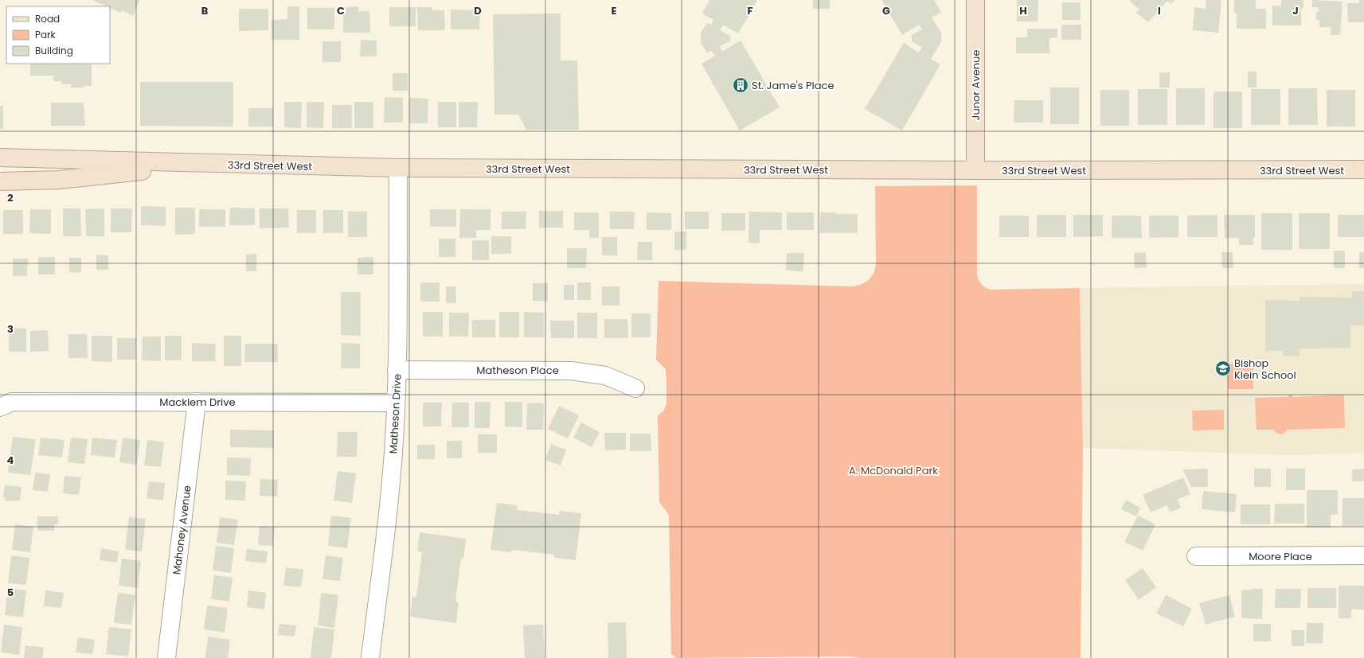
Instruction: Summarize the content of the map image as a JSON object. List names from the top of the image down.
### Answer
{
  "streets": {
    "main road": ["Junor Avenue", "33rd Street West"],
    "street": [
      "Matheson Place",
      "Macklem Drive",
      "Matheson Drive",
      "Mahoney Avenue",
      "Moore Place"
    ]
  },
  "crossings": [
    ["Junor Avenue", "33rd Street West"],
    ["33rd Street West", "Matheson Drive"],
    ["Matheson Place", "Matheson Drive"],
    ["Macklem Drive", "Matheson Drive"],
    ["Macklem Drive", "Mahoney Avenue"]
  ],
  "parks": ["A. McDonald Park"],
  "places": {
    "building": ["St. Jame's Place"],
    "school or university": ["Bishop Klein School"]
  },
  "legend": ["Road", "Park", "Building"],
  "grid": {
    "columns": [
      "B",
      "C",
      "D",
      "E",
      "F",
      "G",
      "H",
      "I",
      "J"
    ],
    "rows": [
      "2",
      "3",
      "4",
      "5"
    ]
  }
}
